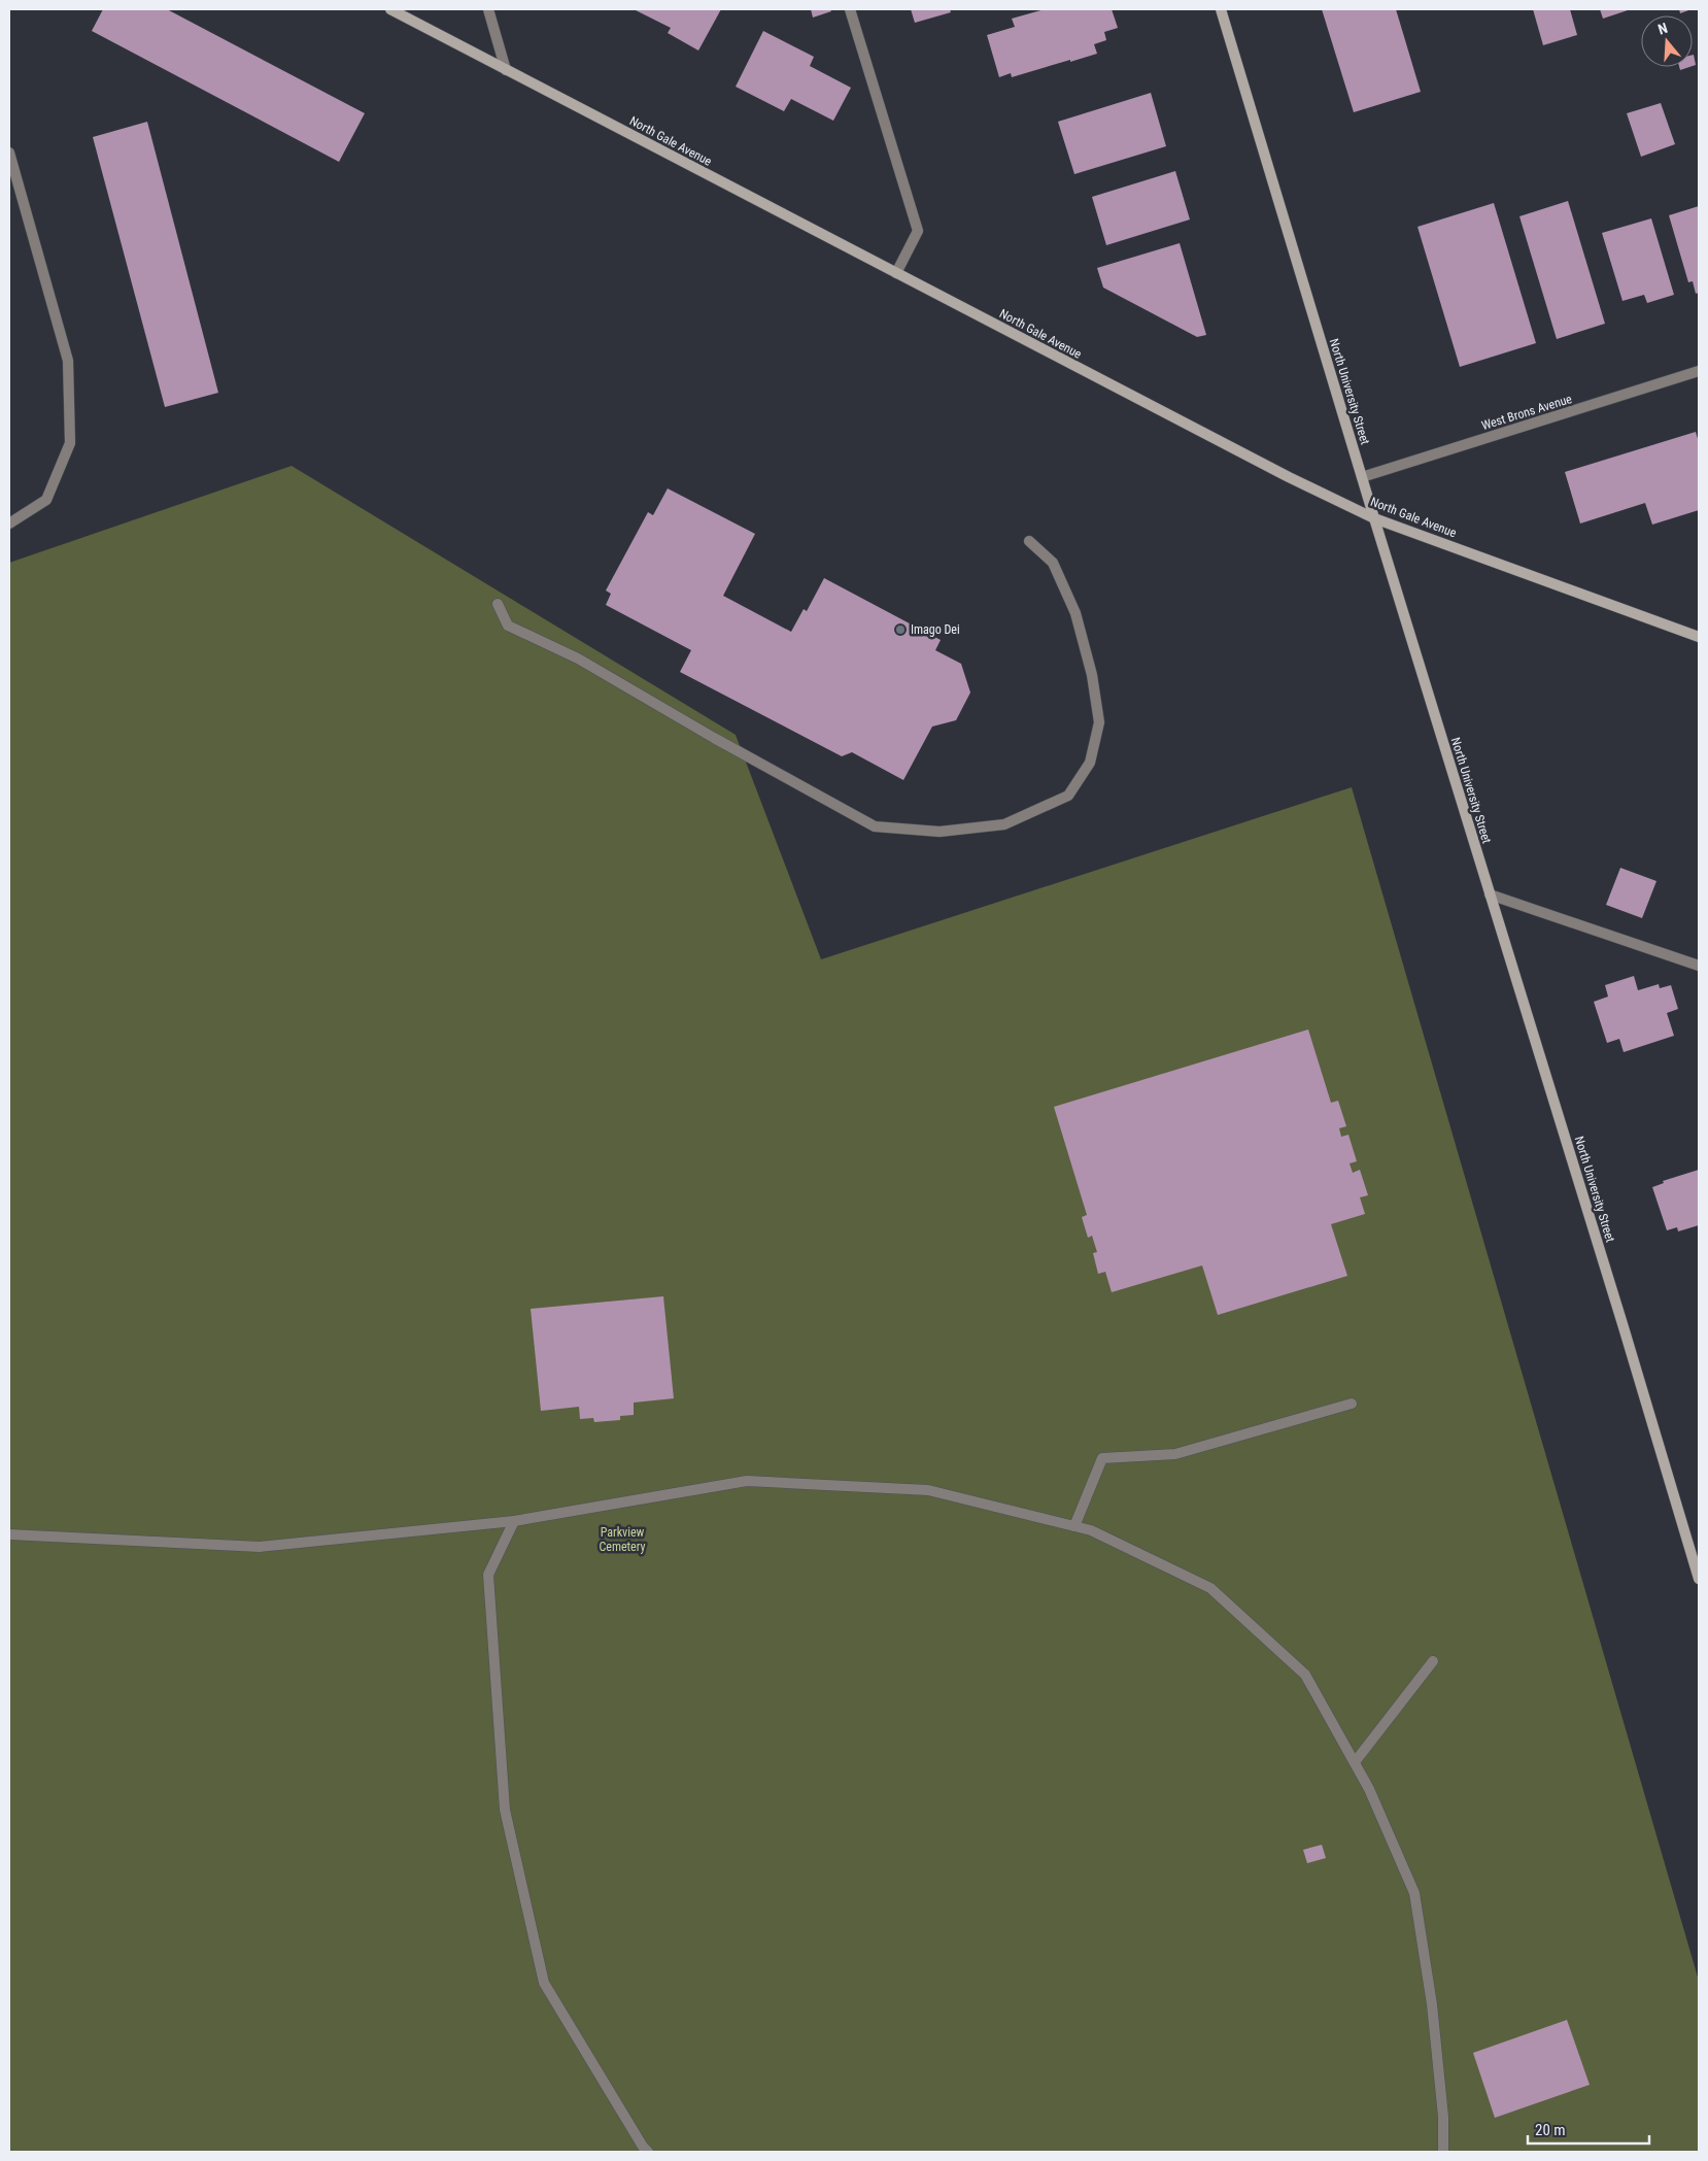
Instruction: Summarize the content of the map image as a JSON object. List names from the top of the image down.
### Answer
{
  "streets": {
    "main road": ["North Gale Avenue", "North University Street"],
    "street": ["West Brons Avenue"]
  },
  "crossings": [
    ["North Gale Avenue", "North University Street"],
    ["North University Street", "West Brons Avenue"]
  ],
  "parks": ["Parkview Cemetery"],
  "places": ["Imago Dei"],
  "scale_bar": "20 m",
  "north": "top"
}
